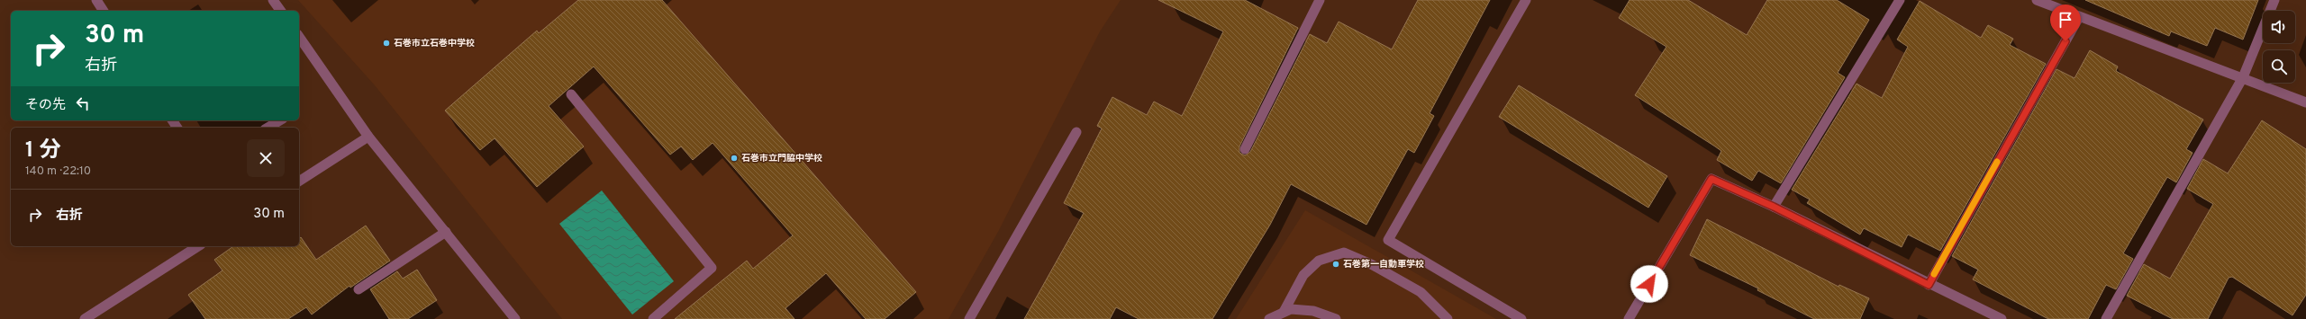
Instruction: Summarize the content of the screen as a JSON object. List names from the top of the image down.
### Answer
{
  "places": ["石巻市立石巻中学校", "石巻市立門脇中学校", "石巻第一自動車学校"],
  "page": {
    "turn": ["30 m", "右折"],
    "then": "その先",
    "heading": ["1 分", "140 m · 22:10"],
    "list": [
      {
        "name": "右折",
        "value": "30 m"
      }
    ]
  }
}
